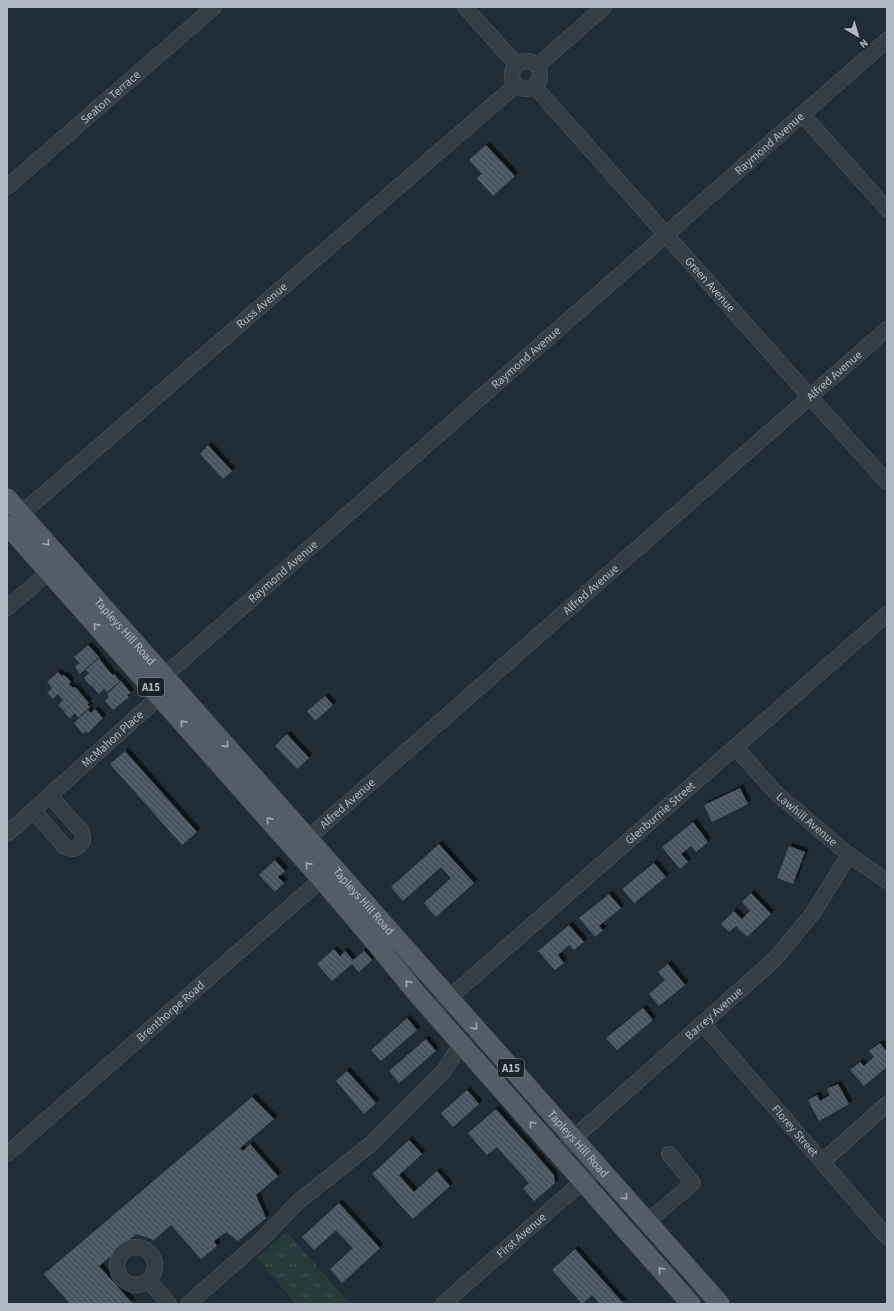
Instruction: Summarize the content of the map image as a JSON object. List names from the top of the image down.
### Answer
{
  "streets": {
    "main road": ["Tapleys Hill Road", "A15"],
    "street": [
      "Seaton Terrace",
      "Raymond Avenue",
      "Green Avenue",
      "Russ Avenue",
      "Alfred Avenue",
      "McMahon Place",
      "Glenburnie Street",
      "Lawhill Avenue",
      "Brenthorpe Road",
      "Barrey Avenue",
      "Florey Street",
      "First Avenue"
    ]
  },
  "crossings": [
    ["Raymond Avenue", "Green Avenue"],
    ["Raymond Avenue", "Tapleys Hill Road"],
    ["Green Avenue", "Russ Avenue"],
    ["Green Avenue", "Alfred Avenue"],
    ["Russ Avenue", "Tapleys Hill Road"],
    ["Alfred Avenue", "Tapleys Hill Road"],
    ["Tapleys Hill Road", "McMahon Place"],
    ["Tapleys Hill Road", "Glenburnie Street"],
    ["Tapleys Hill Road", "Brenthorpe Road"],
    ["Tapleys Hill Road", "Barrey Avenue"],
    ["Tapleys Hill Road", "First Avenue"],
    ["Glenburnie Street", "Lawhill Avenue"],
    ["Lawhill Avenue", "Barrey Avenue"],
    ["Barrey Avenue", "Florey Street"]
  ],
  "north": "bottom right"
}
